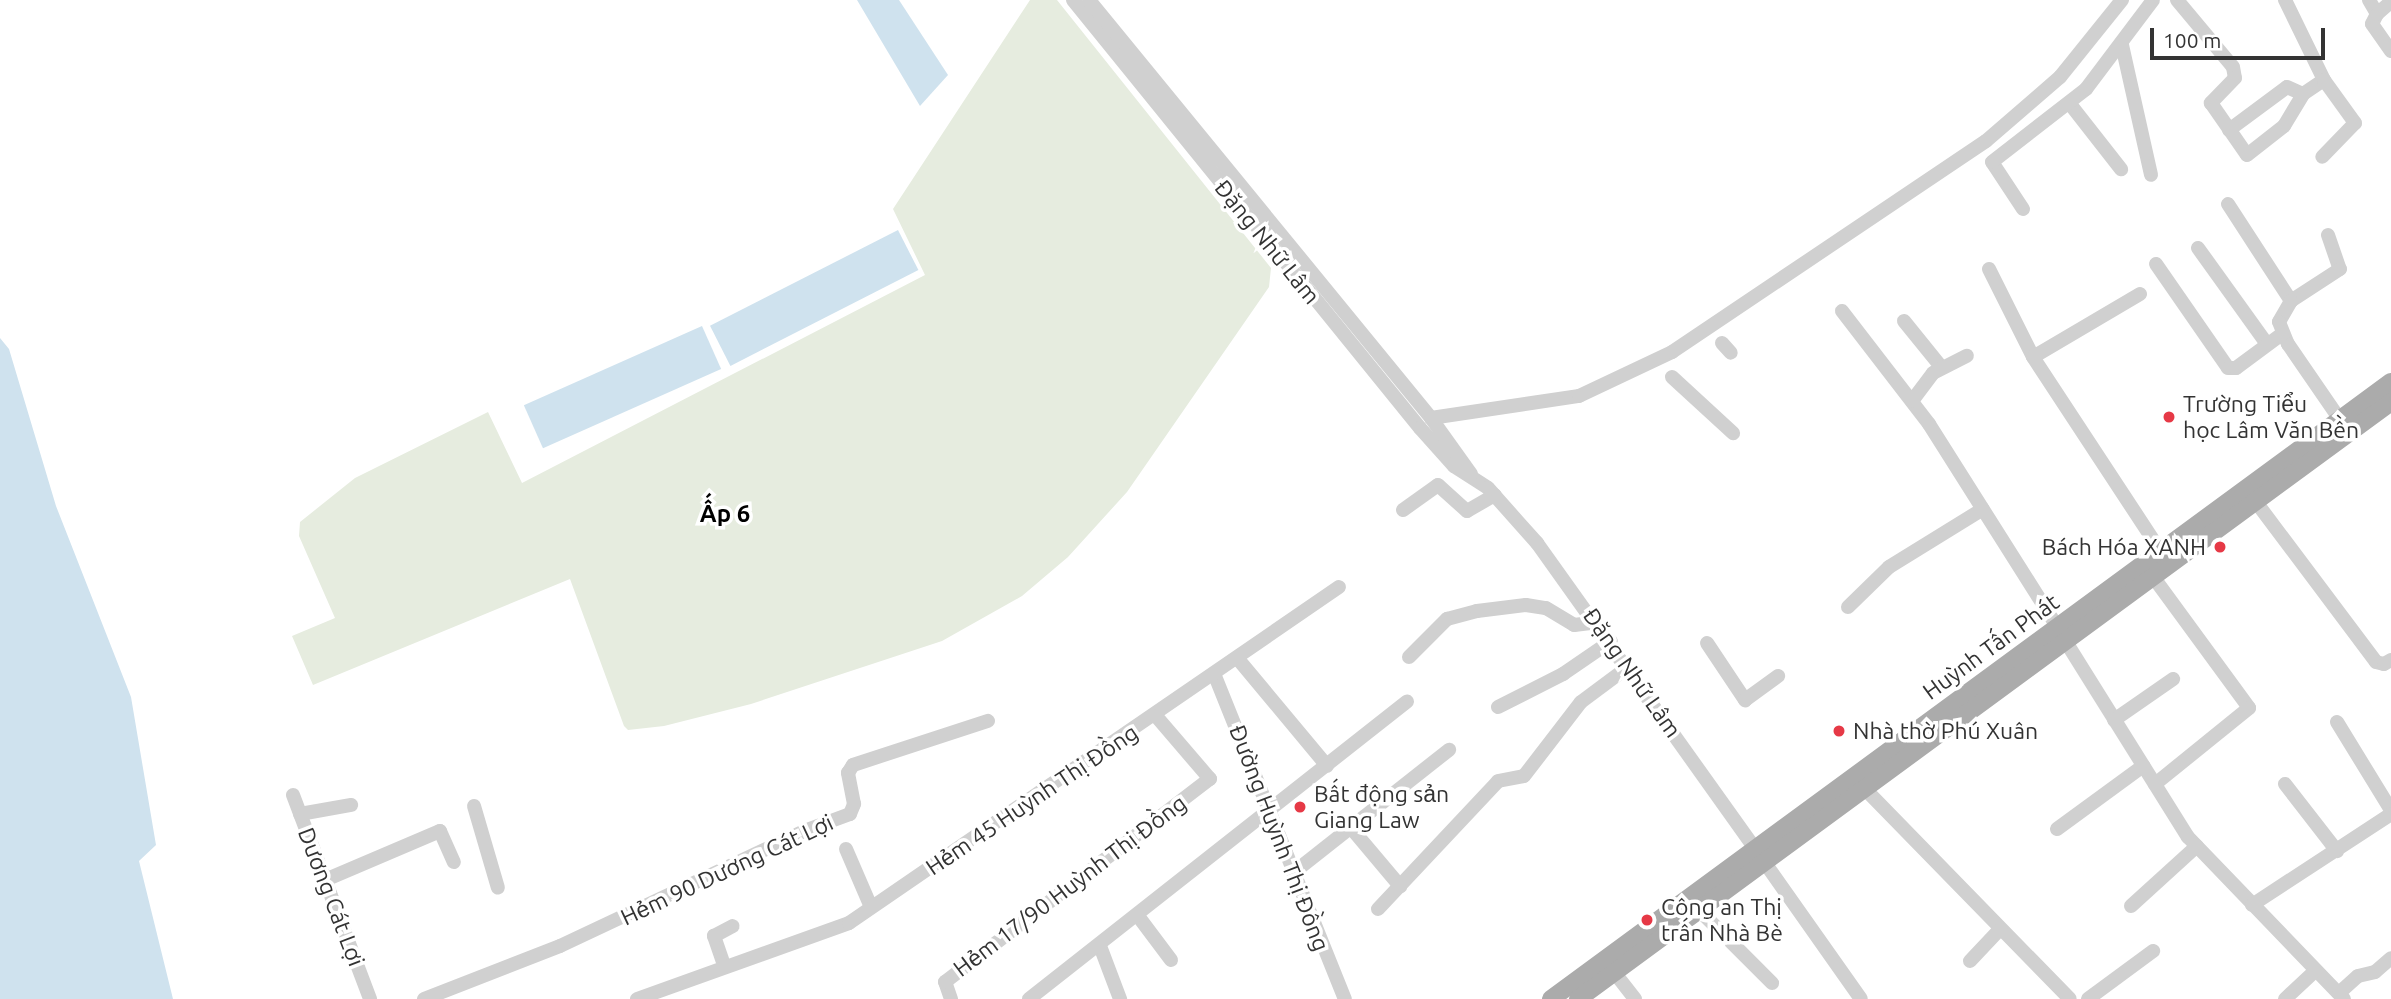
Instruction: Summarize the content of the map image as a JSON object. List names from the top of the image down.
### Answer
{
  "streets": {
    "main road": ["Huỳnh Tấn Phát"],
    "street": [
      "Đặng Nhữ Lâm",
      "Hẻm 45 Huỳnh Thị Đồng",
      "Đường Huỳnh Thị Đồng",
      "Hẻm 90 Dương Cát Lợi",
      "Hẻm 17/90 Huỳnh Thị Đồng",
      "Dương Cát Lợi"
    ]
  },
  "crossings": [
    ["Đặng Nhữ Lâm", "Huỳnh Tấn Phát"],
    ["Hẻm 45 Huỳnh Thị Đồng", "Đường Huỳnh Thị Đồng"],
    ["Hẻm 45 Huỳnh Thị Đồng", "Hẻm 17/90 Huỳnh Thị Đồng"]
  ],
  "districts": ["Ấp 6"],
  "places": [
    "Trường Tiểu học Lâm Văn Bền",
    "Bách Hóa XANH",
    "Nhà thờ Phú Xuân",
    "Bất động sản Giang Law",
    "Công an Thị trấn Nhà Bè"
  ],
  "scale_bar": "100 m"
}
